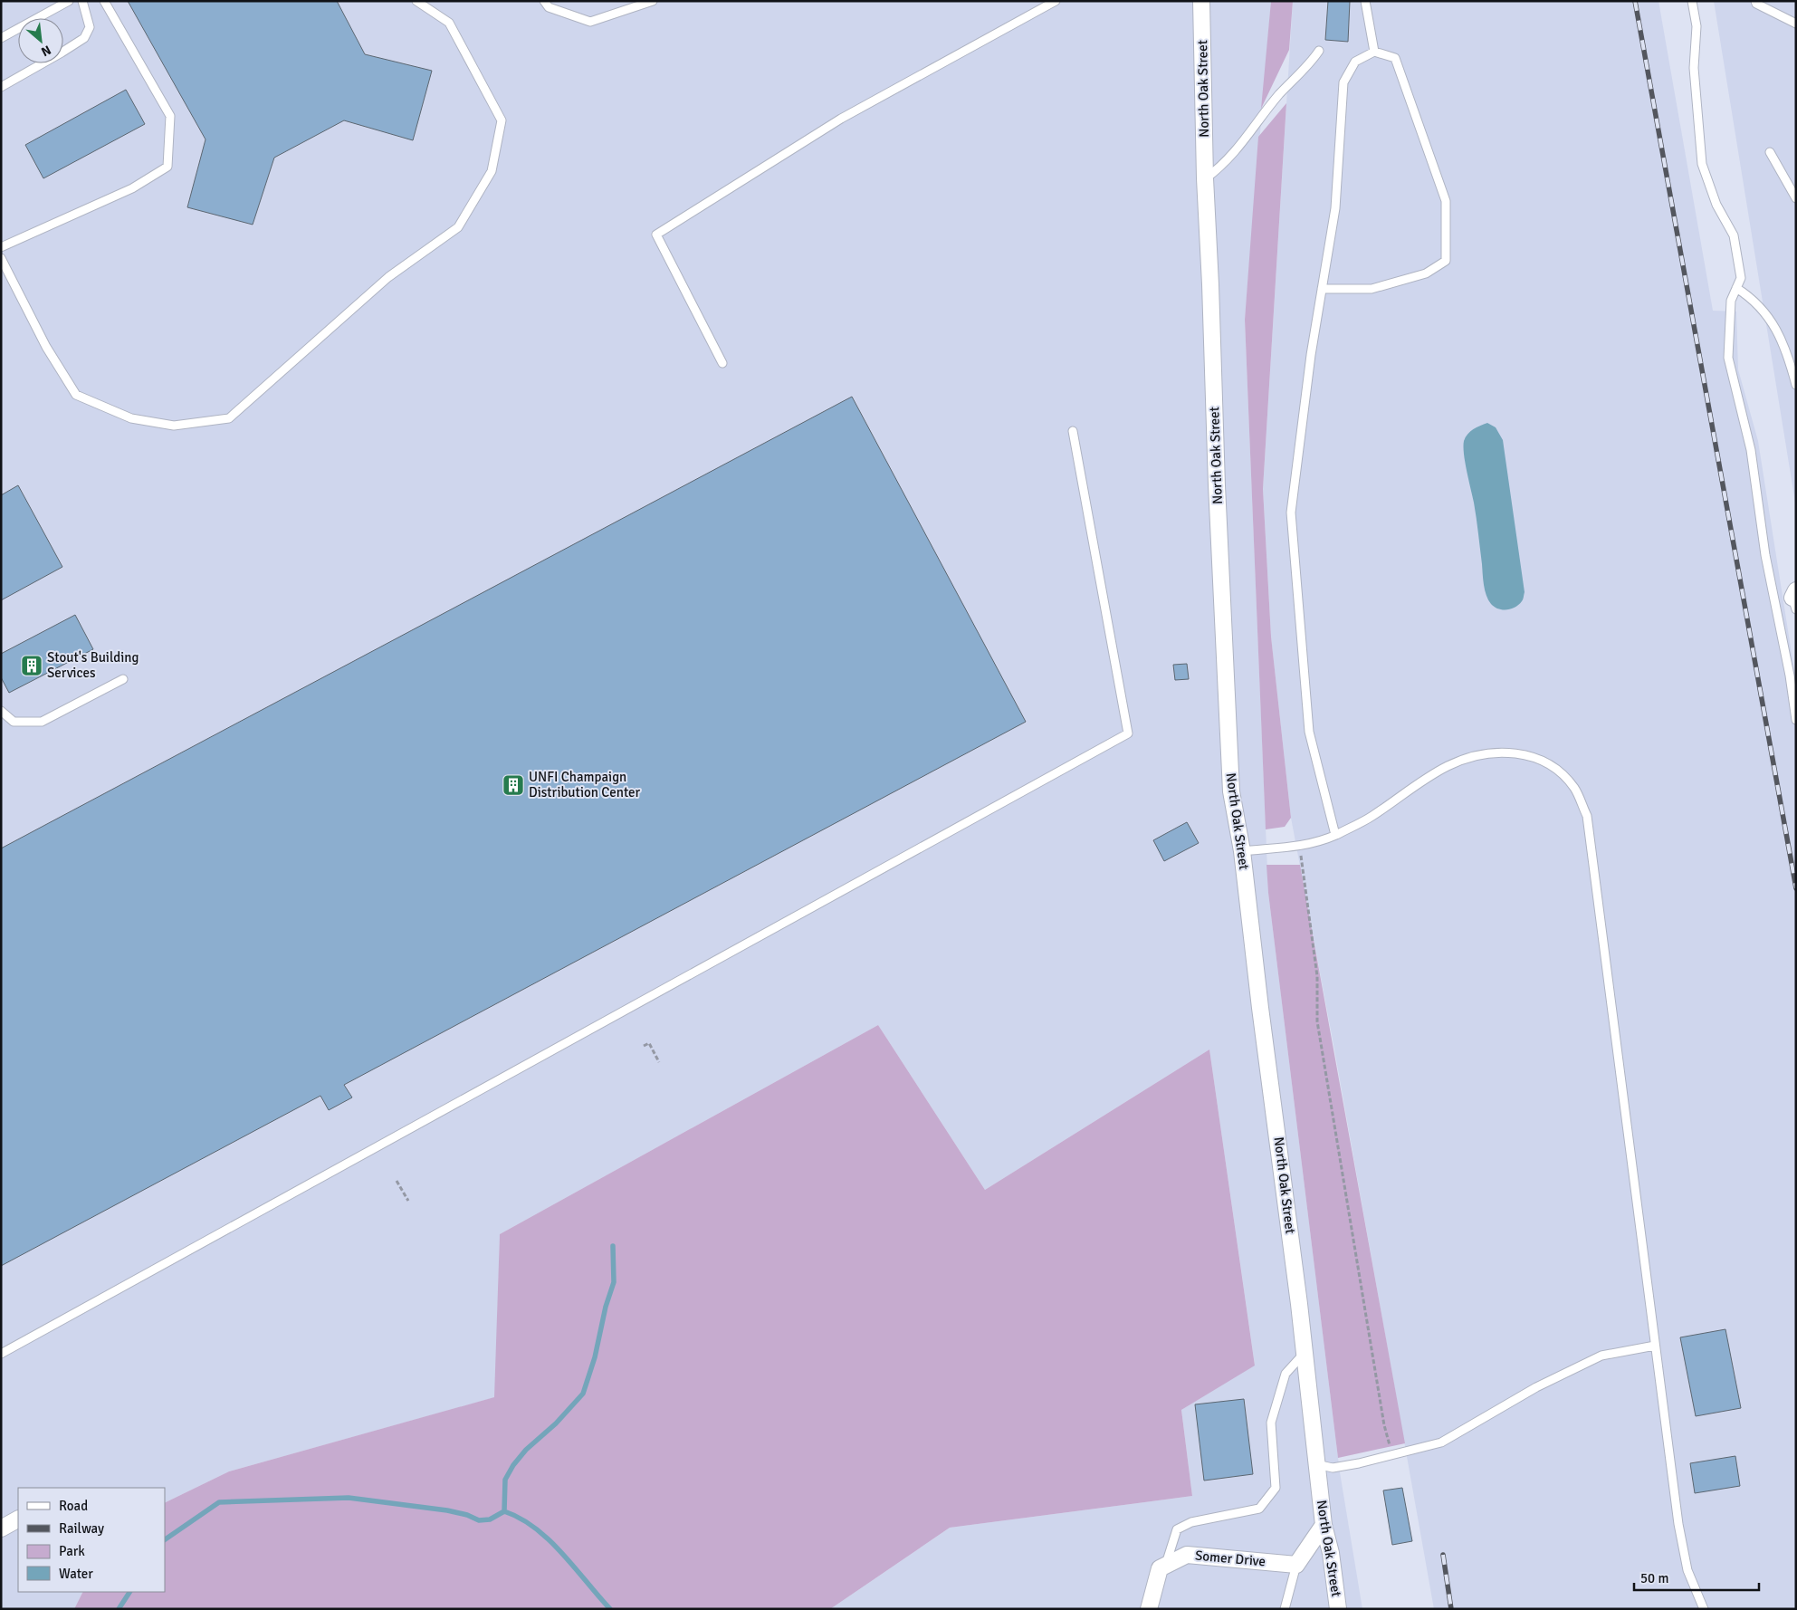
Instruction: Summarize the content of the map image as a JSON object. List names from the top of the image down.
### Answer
{
  "streets": {
    "street": ["North Oak Street", "Somer Drive"]
  },
  "places": {
    "building": ["Stout's Building Services", "UNFI Champaign Distribution Center"]
  },
  "legend": [
    "Road",
    "Railway",
    "Park",
    "Water"
  ],
  "scale_bar": "50 m",
  "north": "bottom right"
}
